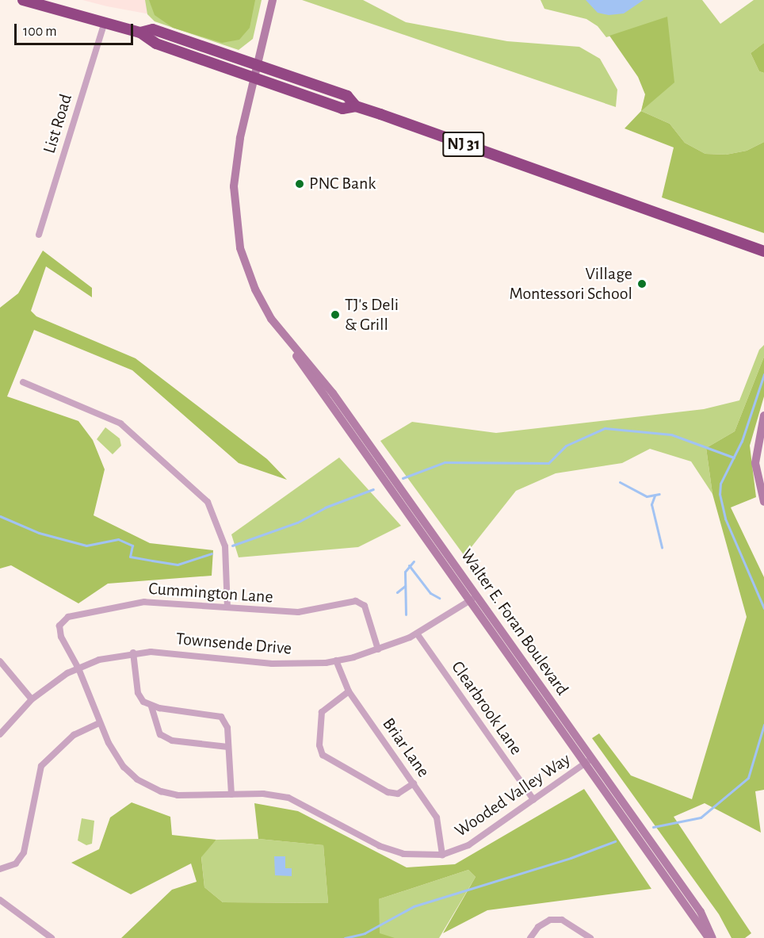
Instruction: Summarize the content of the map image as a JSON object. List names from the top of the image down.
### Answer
{
  "streets": {
    "highway": ["NJ 31"],
    "street": [
      "List Road",
      "Cummington Lane",
      "Walter E. Foran Boulevard",
      "Townsende Drive",
      "Clearbrook Lane",
      "Briar Lane",
      "Wooded Valley Way"
    ]
  },
  "crossings": [
    ["List Road", "NJ 31"],
    ["NJ 31", "Walter E. Foran Boulevard"],
    ["Cummington Lane", "Townsende Drive"],
    ["Cummington Lane", "Wooded Valley Way"],
    ["Walter E. Foran Boulevard", "Townsende Drive"],
    ["Walter E. Foran Boulevard", "Wooded Valley Way"],
    ["Townsende Drive", "Clearbrook Lane"],
    ["Townsende Drive", "Briar Lane"],
    ["Townsende Drive", "Wooded Valley Way"],
    ["Clearbrook Lane", "Wooded Valley Way"],
    ["Briar Lane", "Wooded Valley Way"]
  ],
  "places": ["PNC Bank", "Village Montessori School", "TJ's Deli & Grill"],
  "scale_bar": "100 m"
}
